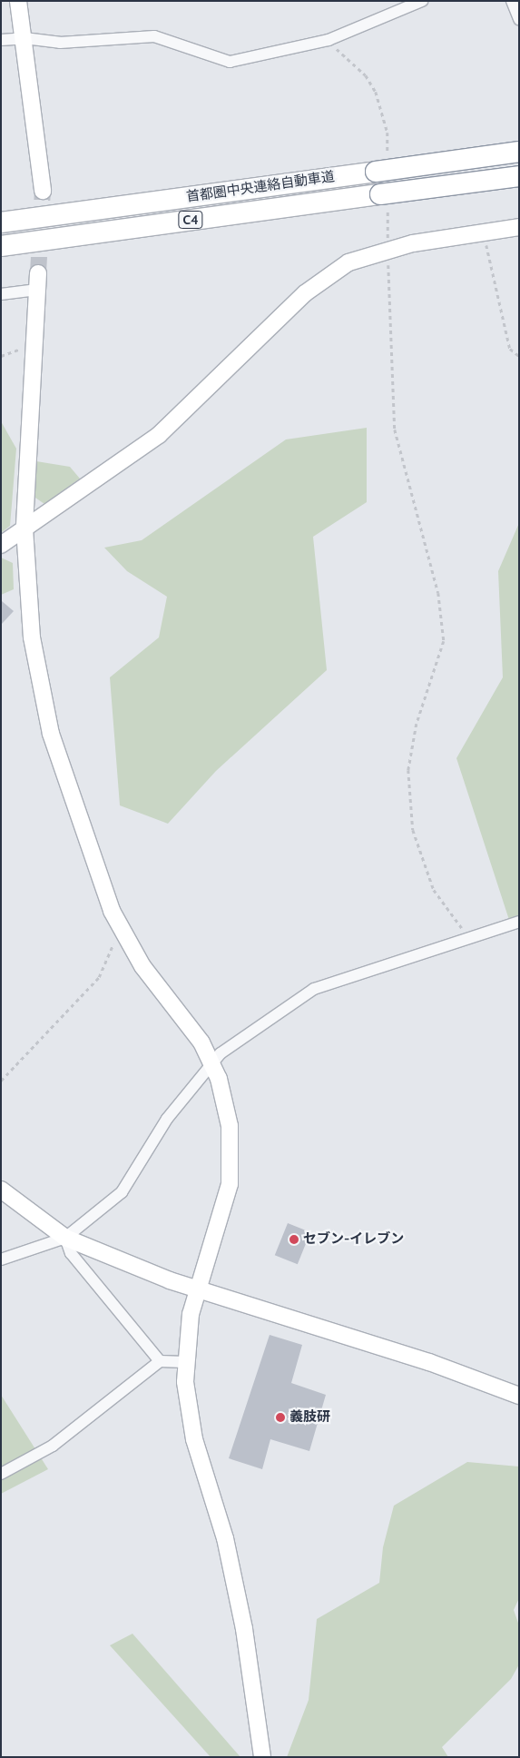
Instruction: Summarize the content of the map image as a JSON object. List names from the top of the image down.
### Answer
{
  "streets": {
    "highway": ["首都圏中央連絡自動車道", "C4"]
  },
  "places": ["セブン-イレブン", "義肢研"]
}
